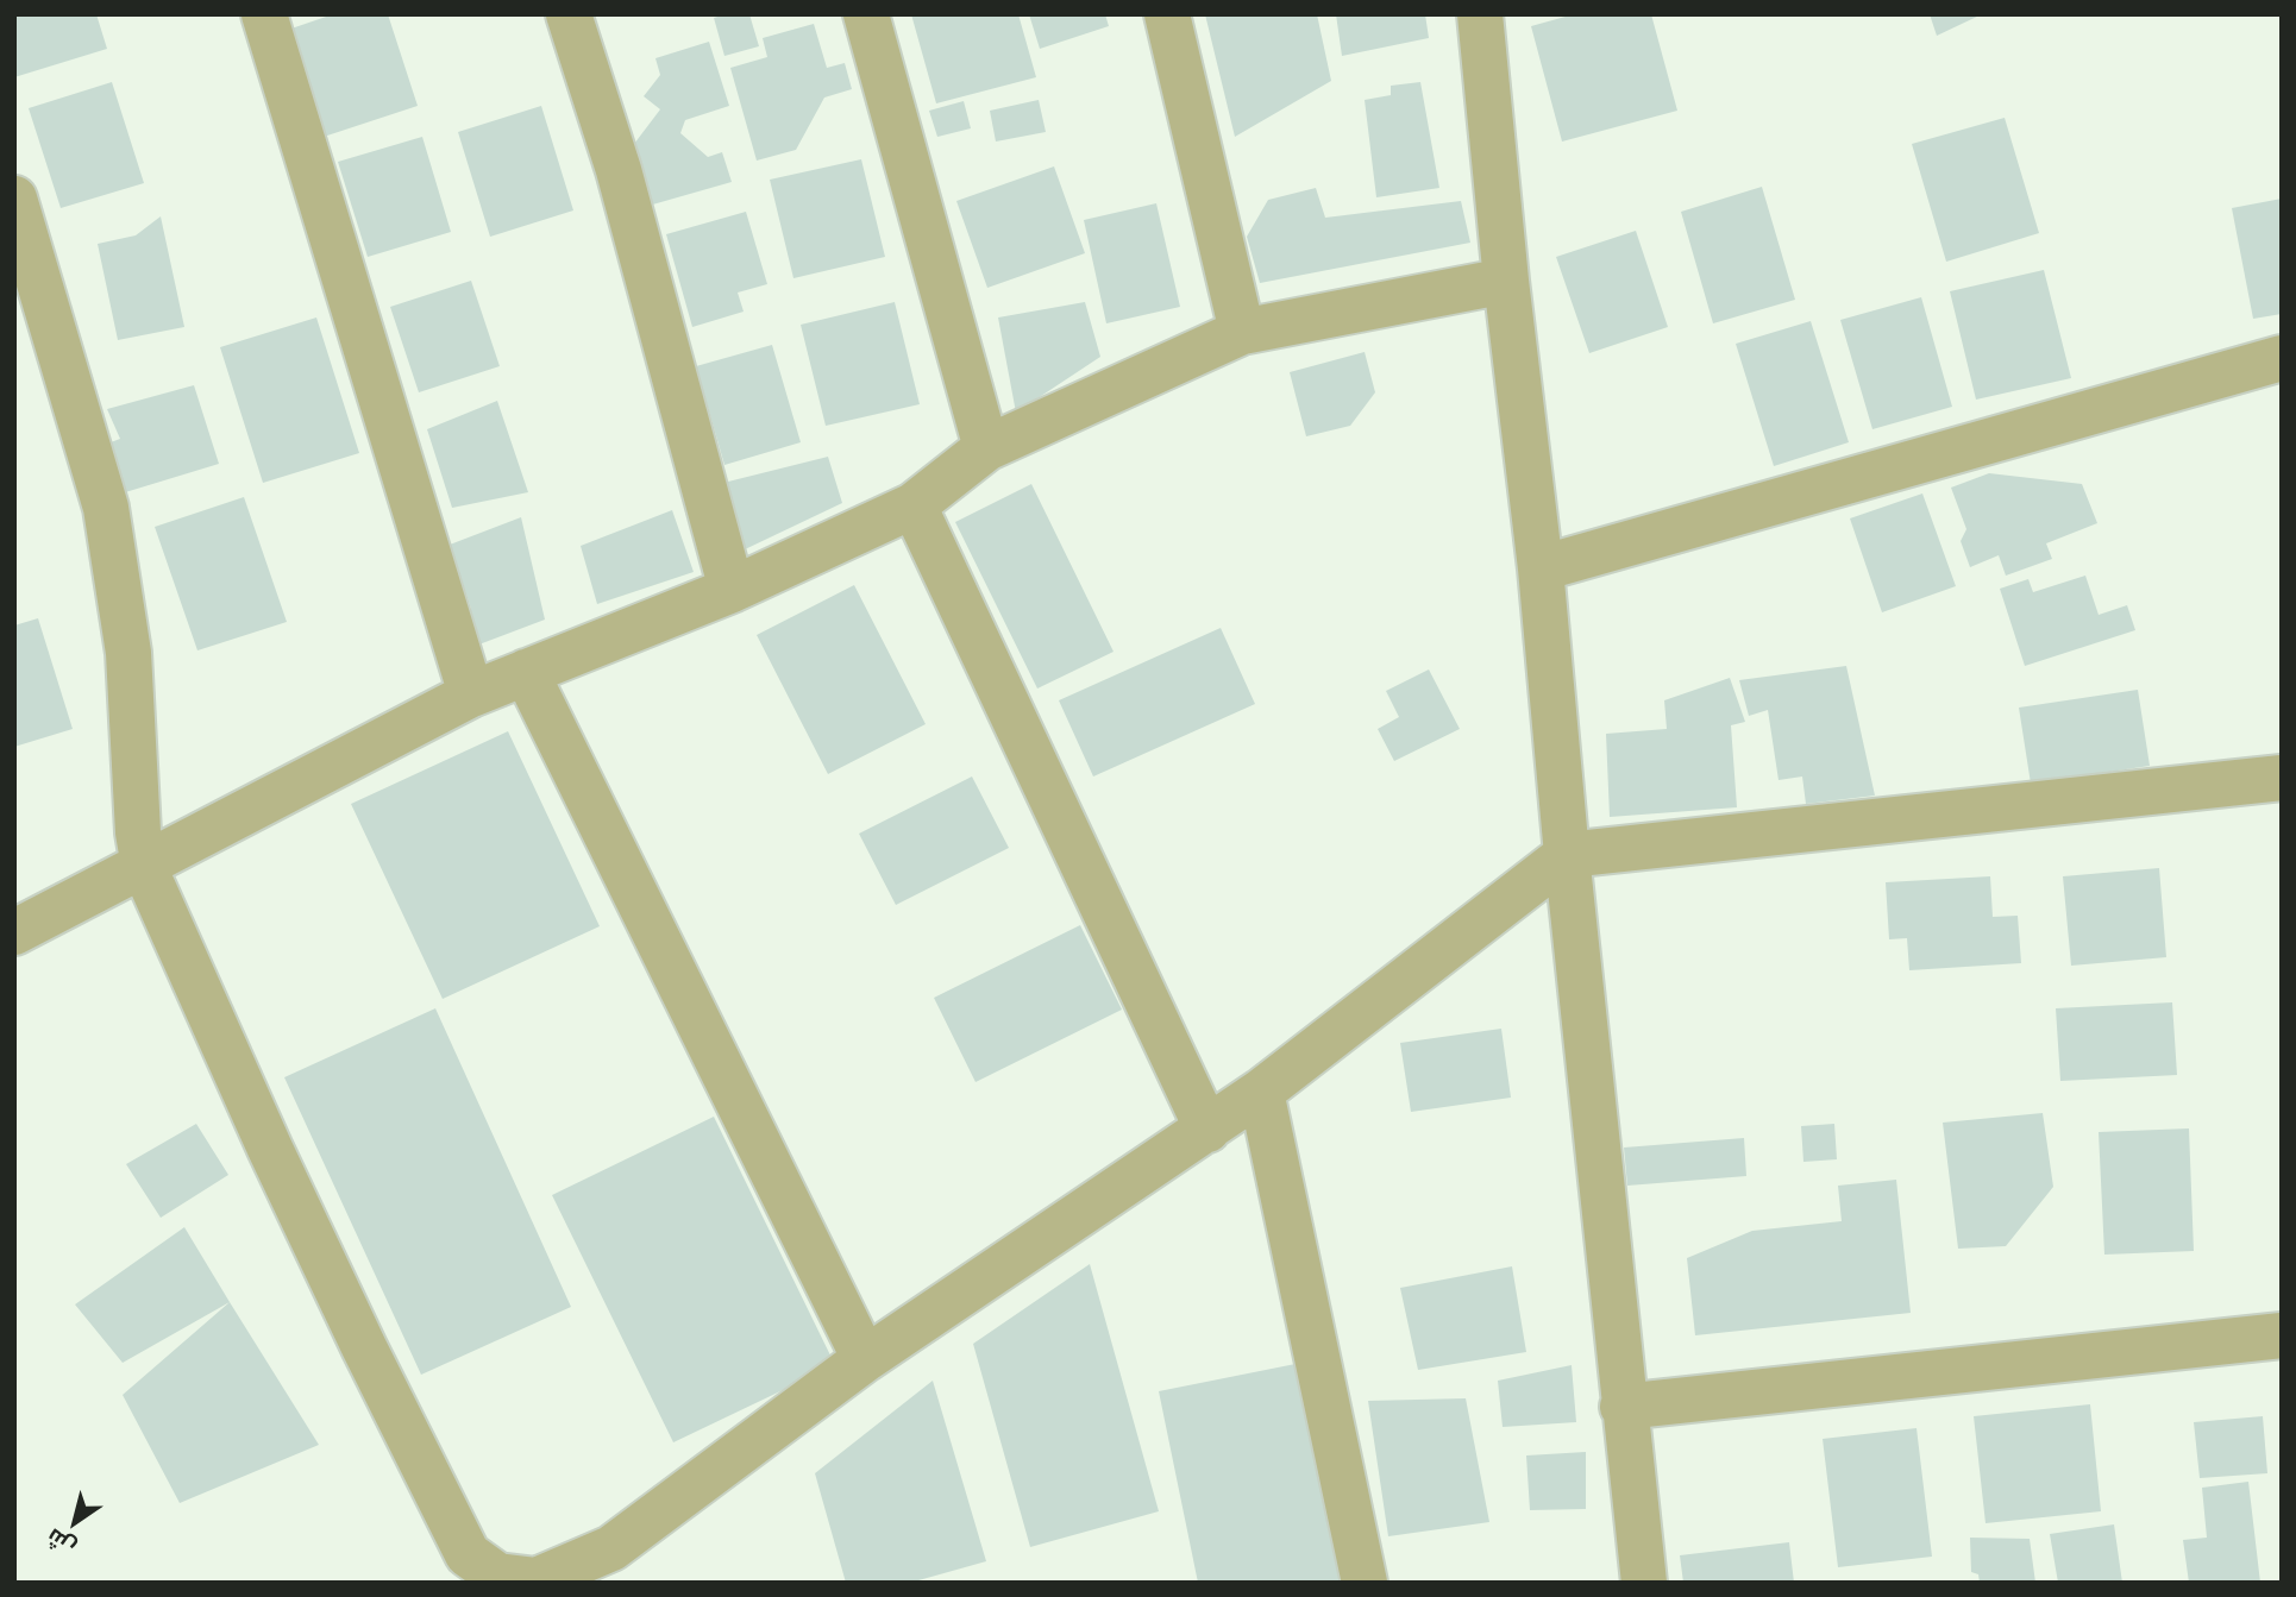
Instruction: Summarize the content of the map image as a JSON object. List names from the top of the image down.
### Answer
{
  "north": "bottom left"
}
